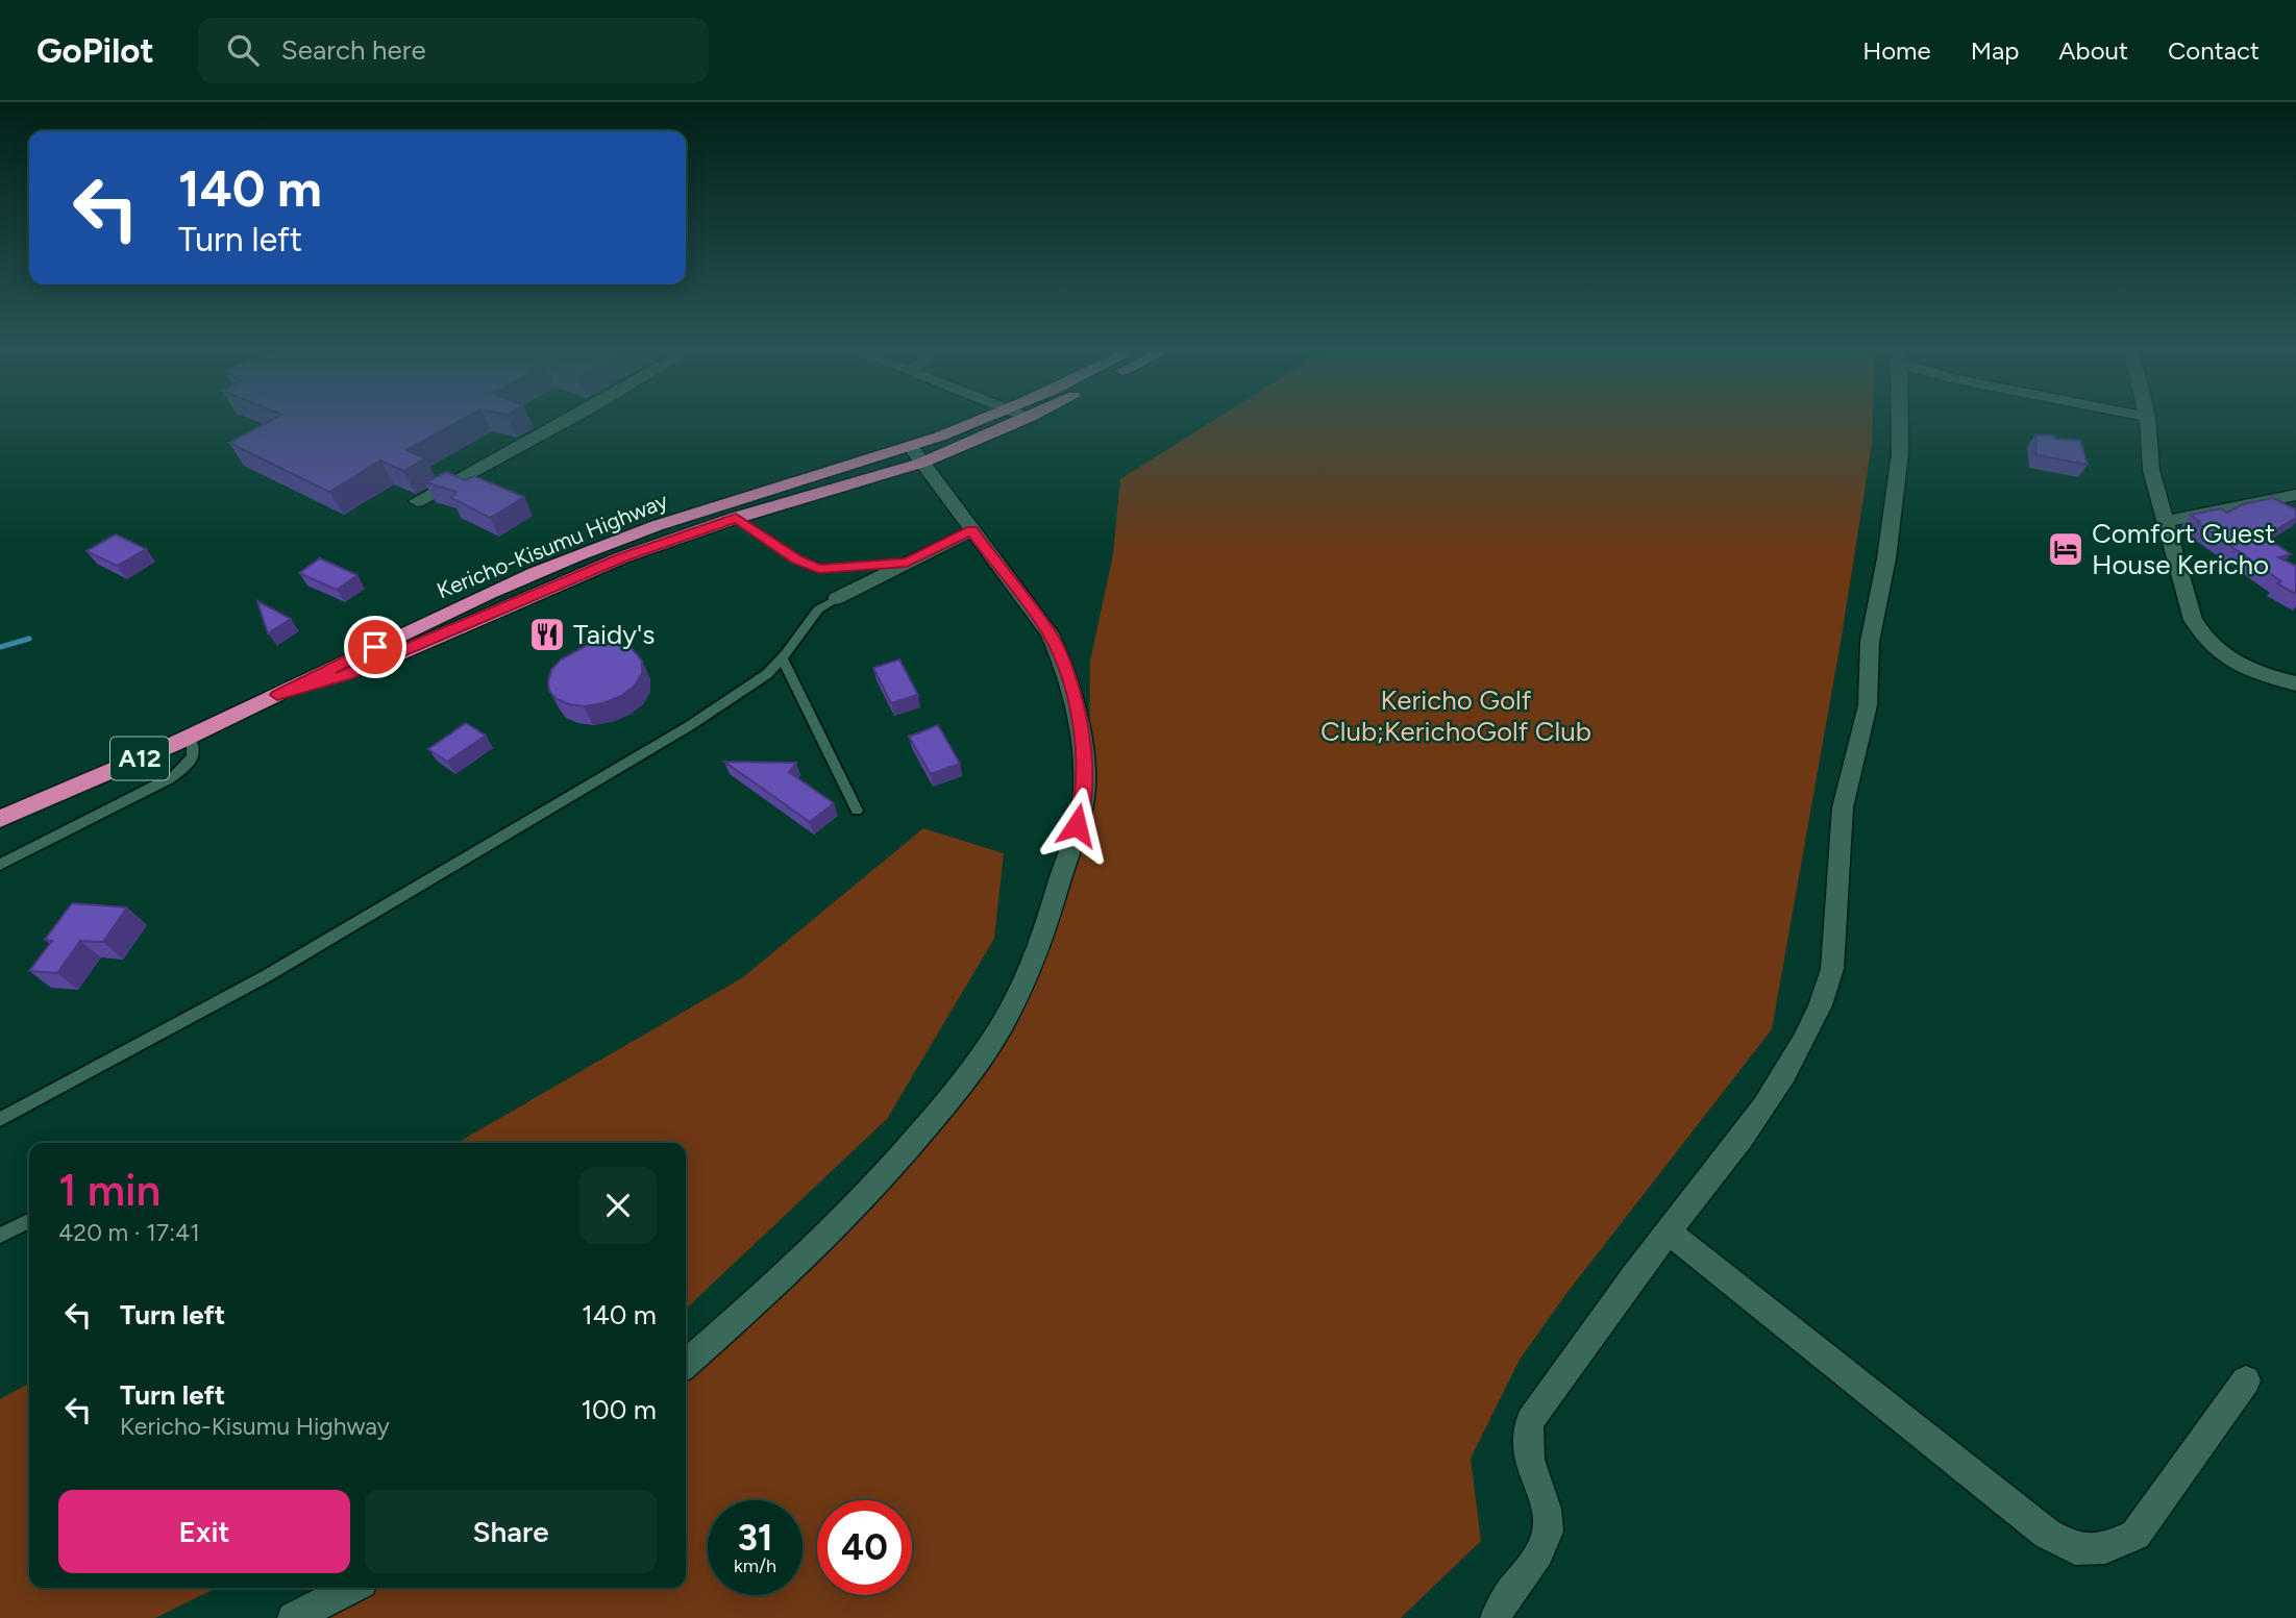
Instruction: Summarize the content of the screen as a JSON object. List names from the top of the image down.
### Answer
{
  "streets": {
    "highway": ["Kericho-Kisumu Highway", "A12"]
  },
  "parks": ["Kericho Golf Club;KerichoGolf Club"],
  "places": {
    "hotel": ["Comfort Guest House Kericho"],
    "restaurant": ["Taidy's"]
  },
  "page": {
    "header": "GoPilot",
    "search": "Search here",
    "nav": [
      "Home",
      "Map",
      "About",
      "Contact"
    ],
    "turn": ["140 m", "Turn left"],
    "heading": ["1 min", "420 m · 17:41"],
    "list": [
      {
        "name": "Turn left",
        "value": "140 m"
      },
      {
        "name": "Turn left",
        "note": "Kericho-Kisumu Highway",
        "value": "100 m"
      }
    ],
    "buttons": ["Exit", "Share"],
    "speed": "31 km/h",
    "limit": "40"
  }
}
